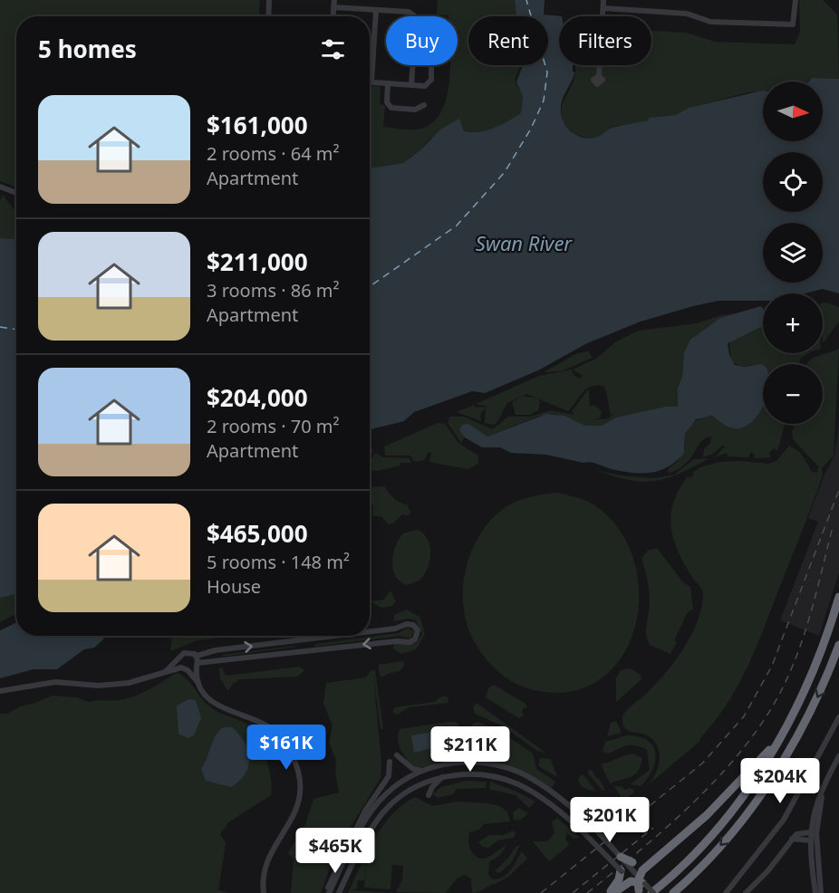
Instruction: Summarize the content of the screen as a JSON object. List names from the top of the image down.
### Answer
{
  "water": ["Swan River"],
  "north": "right",
  "page": {
    "chip": ["Buy", "Rent", "Filters"],
    "heading": "5 homes",
    "map_buttons": ["+", "−"],
    "list": [
      {
        "name": "$161,000",
        "note": "2 rooms · 64 m² · Apartment"
      },
      {
        "name": "$211,000",
        "note": "3 rooms · 86 m² · Apartment"
      },
      {
        "name": "$204,000",
        "note": "2 rooms · 70 m² · Apartment"
      },
      {
        "name": "$465,000",
        "note": "5 rooms · 148 m² · House"
      }
    ],
    "price": [
      "$161K",
      "$211K",
      "$204K",
      "$201K",
      "$465K"
    ]
  }
}
